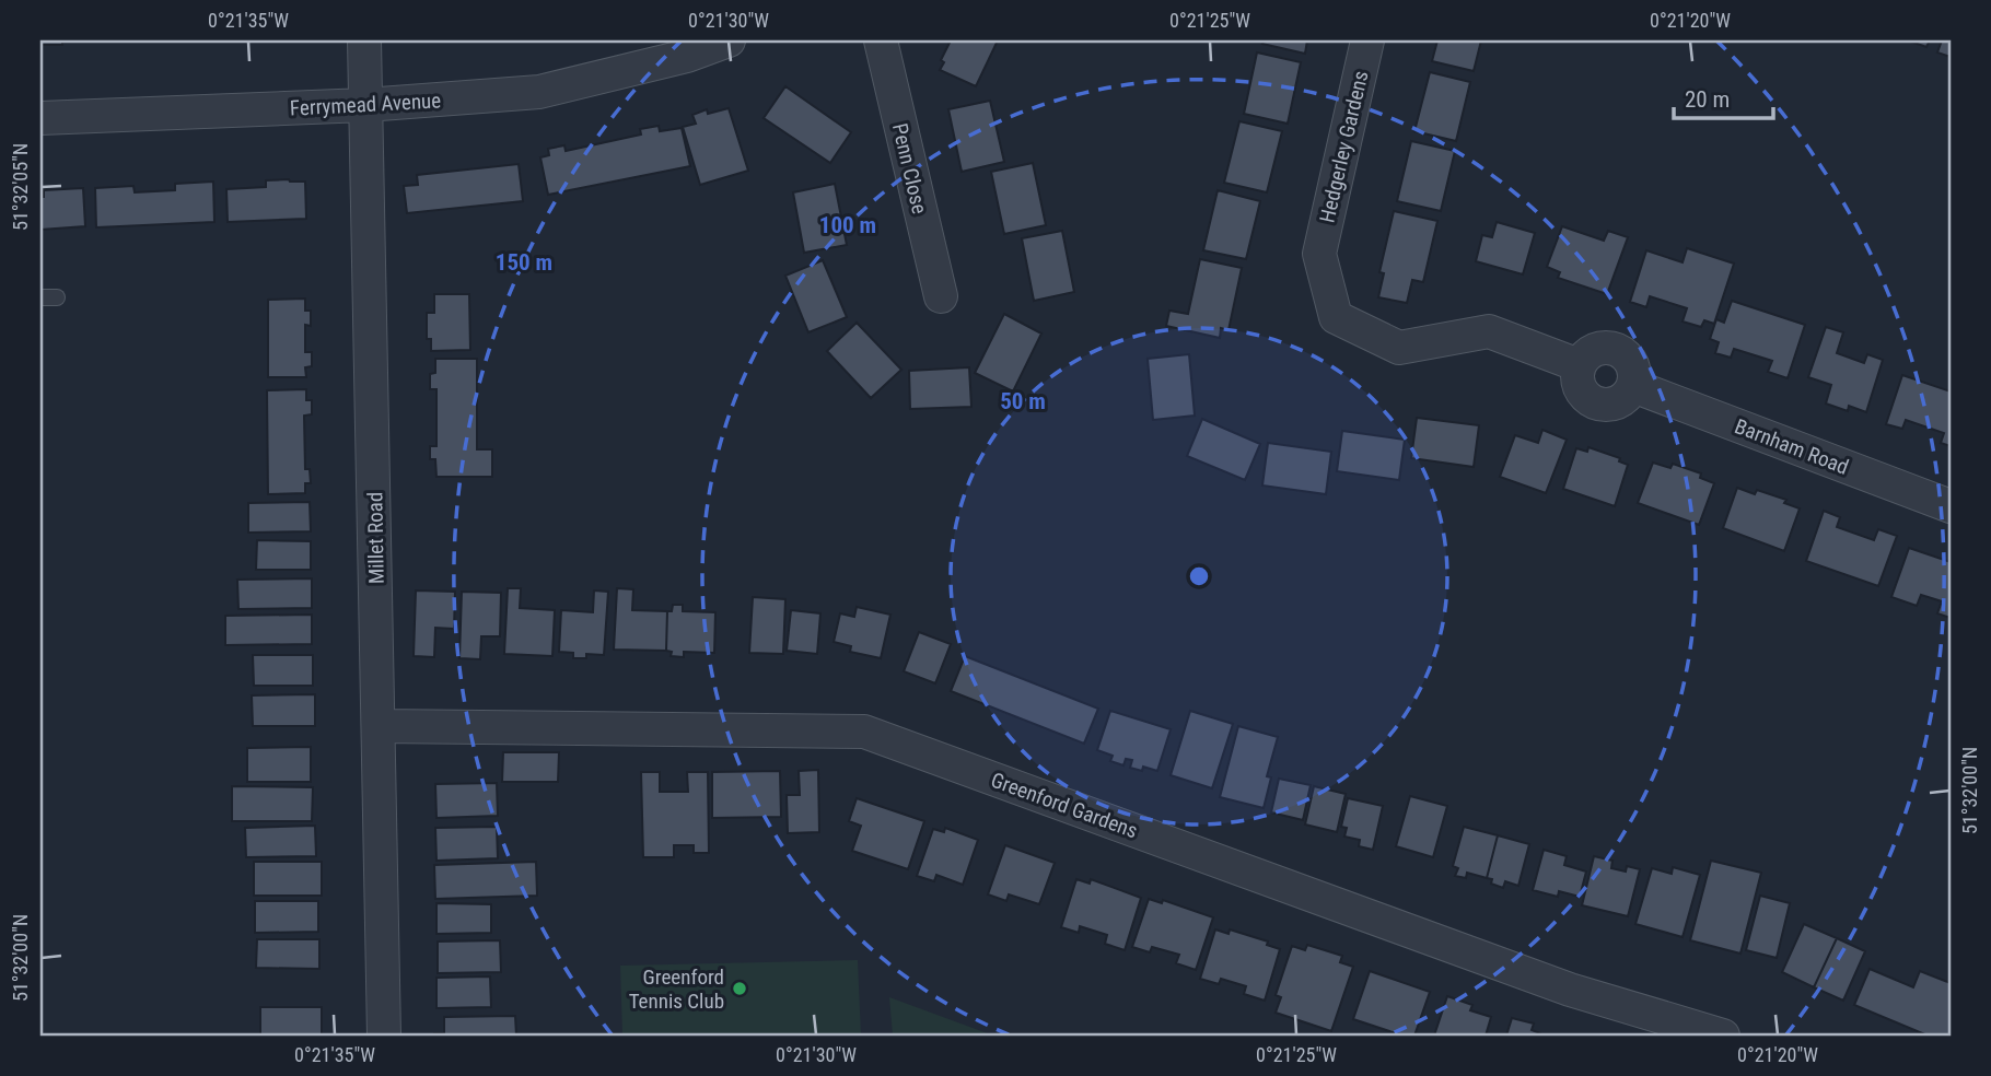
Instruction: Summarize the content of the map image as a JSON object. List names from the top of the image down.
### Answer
{
  "streets": {
    "street": [
      "Ferrymead Avenue",
      "Hedgerley Gardens",
      "Penn Close",
      "Barnham Road",
      "Millet Road",
      "Greenford Gardens"
    ]
  },
  "crossings": [
    ["Ferrymead Avenue", "Millet Road"],
    ["Hedgerley Gardens", "Barnham Road"],
    ["Millet Road", "Greenford Gardens"]
  ],
  "places": ["Greenford Tennis Club"],
  "scale_bar": "20 m",
  "coordinates": [
    "0°21'35\"W",
    "0°21'30\"W",
    "0°21'25\"W",
    "0°21'20\"W",
    "51°32'05\"N",
    "51°32'00\"N"
  ],
  "rings": ["100 m", "150 m", "50 m"]
}
